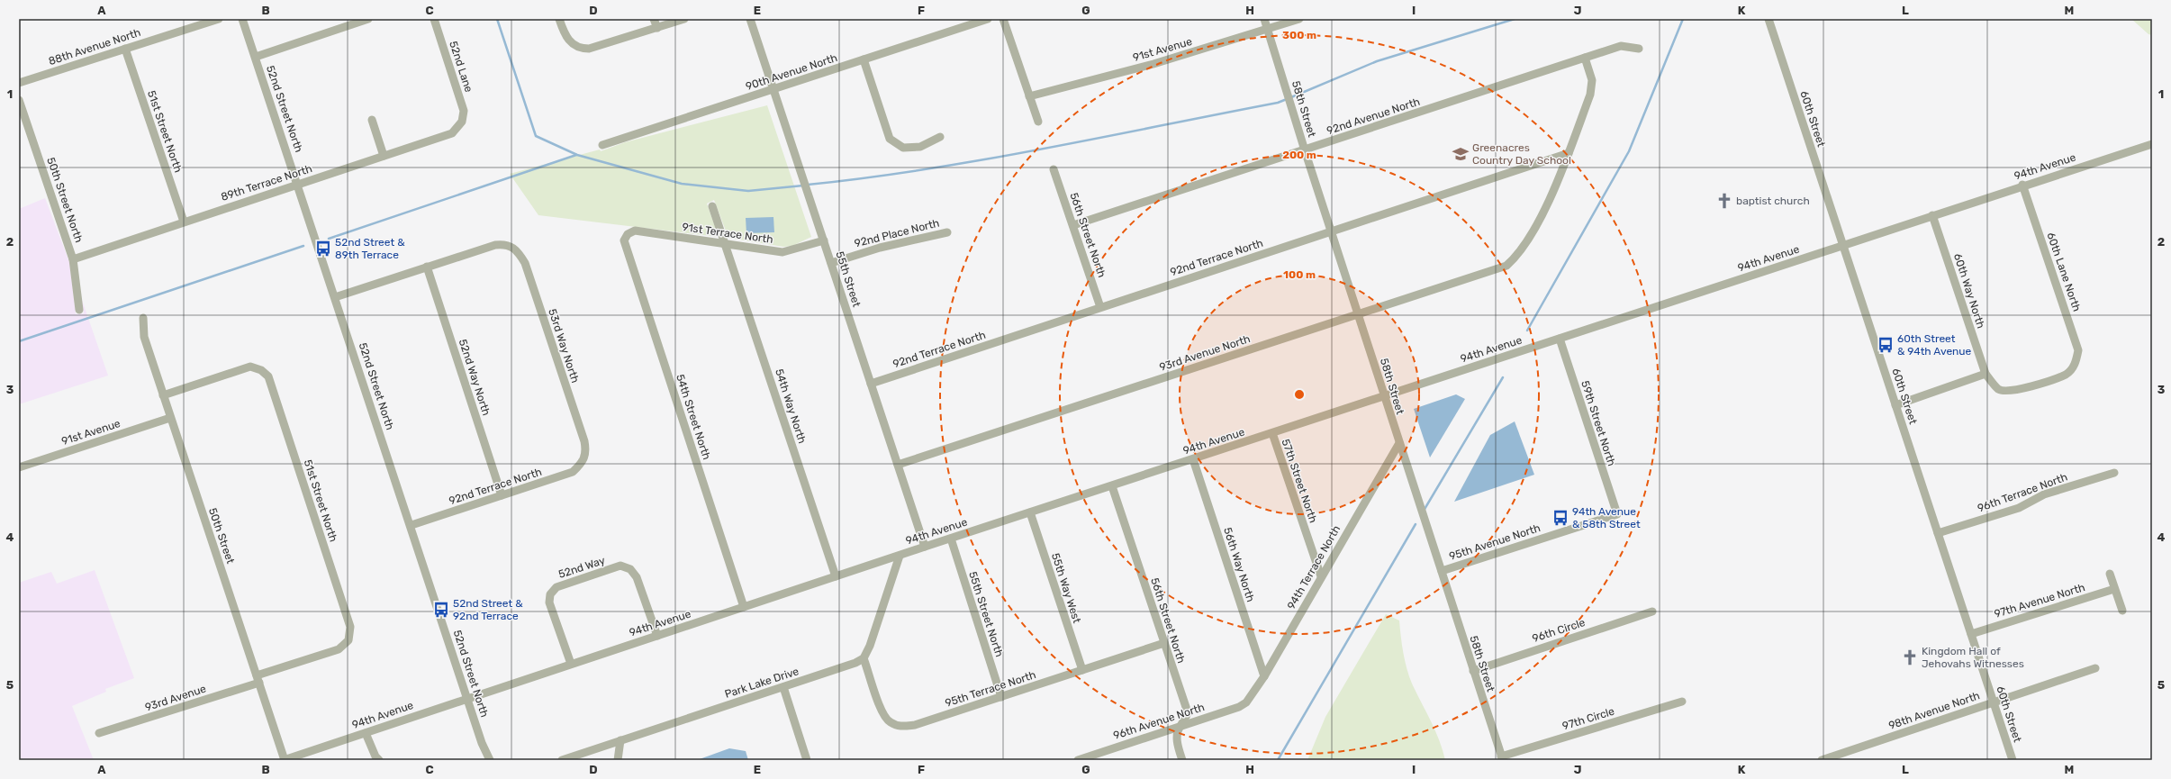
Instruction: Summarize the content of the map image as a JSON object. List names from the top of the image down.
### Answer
{
  "streets": {
    "street": [
      "88th Avenue North",
      "91st Avenue",
      "52nd Lane",
      "90th Avenue North",
      "52nd Street North",
      "58th Street",
      "92nd Avenue North",
      "60th Street",
      "51st Street North",
      "94th Avenue",
      "89th Terrace North",
      "50th Street North",
      "91st Terrace North",
      "92nd Place North",
      "56th Street North",
      "92nd Terrace North",
      "60th Lane North",
      "55th Street",
      "60th Way North",
      "53rd Way North",
      "93rd Avenue North",
      "52nd Way North",
      "54th Way North",
      "54th Street North",
      "59th Street North",
      "57th Street North",
      "96th Terrace North",
      "50th Street",
      "95th Avenue North",
      "56th Way North",
      "52nd Way",
      "94th Terrace North",
      "55th Way West",
      "97th Avenue North",
      "55th Street North",
      "96th Circle",
      "Park Lake Drive",
      "95th Terrace North",
      "93rd Avenue",
      "98th Avenue North",
      "97th Circle",
      "96th Avenue North"
    ]
  },
  "crossings": [
    ["88th Avenue North", "51st Street North"],
    ["91st Avenue", "58th Street"],
    ["91st Avenue", "50th Street"],
    ["52nd Lane", "89th Terrace North"],
    ["90th Avenue North", "55th Street"],
    ["52nd Street North", "94th Avenue"],
    ["52nd Street North", "89th Terrace North"],
    ["52nd Street North", "92nd Terrace North"],
    ["58th Street", "92nd Avenue North"],
    ["58th Street", "94th Avenue"],
    ["58th Street", "92nd Terrace North"],
    ["58th Street", "93rd Avenue North"],
    ["58th Street", "95th Avenue North"],
    ["58th Street", "94th Terrace North"],
    ["58th Street", "96th Circle"],
    ["58th Street", "97th Circle"],
    ["92nd Avenue North", "56th Street North"],
    ["60th Street", "94th Avenue"],
    ["60th Street", "96th Terrace North"],
    ["60th Street", "97th Avenue North"],
    ["60th Street", "98th Avenue North"],
    ["51st Street North", "89th Terrace North"],
    ["51st Street North", "50th Street"],
    ["51st Street North", "93rd Avenue"],
    ["94th Avenue", "56th Street North"],
    ["94th Avenue", "60th Lane North"],
    ["94th Avenue", "55th Street"],
    ["94th Avenue", "60th Way North"],
    ["94th Avenue", "54th Way North"],
    ["94th Avenue", "54th Street North"],
    ["94th Avenue", "59th Street North"],
    ["94th Avenue", "57th Street North"],
    ["94th Avenue", "50th Street"],
    ["94th Avenue", "56th Way North"],
    ["94th Avenue", "52nd Way"],
    ["94th Avenue", "55th Way West"],
    ["94th Avenue", "55th Street North"],
    ["89th Terrace North", "50th Street North"],
    ["91st Terrace North", "55th Street"],
    ["91st Terrace North", "54th Way North"],
    ["91st Terrace North", "54th Street North"],
    ["92nd Place North", "55th Street"],
    ["56th Street North", "92nd Terrace North"],
    ["56th Street North", "95th Terrace North"],
    ["56th Street North", "96th Avenue North"],
    ["92nd Terrace North", "55th Street"],
    ["92nd Terrace North", "53rd Way North"],
    ["92nd Terrace North", "93rd Avenue North"],
    ["92nd Terrace North", "52nd Way North"],
    ["60th Lane North", "60th Way North"],
    ["55th Street", "93rd Avenue North"],
    ["53rd Way North", "52nd Way North"],
    ["59th Street North", "95th Avenue North"],
    ["57th Street North", "94th Terrace North"],
    ["50th Street", "93rd Avenue"],
    ["56th Way North", "94th Terrace North"],
    ["94th Terrace North", "96th Avenue North"],
    ["55th Way West", "95th Terrace North"],
    ["55th Street North", "95th Terrace North"],
    ["Park Lake Drive", "95th Terrace North"]
  ],
  "places": {
    "school or university": ["Greenacres Country Day School"],
    "church": ["baptist church", "Kingdom Hall of Jehovahs Witnesses"],
    "bus stop": [
      "52nd Street & 89th Terrace",
      "60th Street & 94th Avenue",
      "94th Avenue & 58th Street",
      "52nd Street & 92nd Terrace"
    ]
  },
  "grid": {
    "columns": [
      "A",
      "B",
      "C",
      "D",
      "E",
      "F",
      "G",
      "H",
      "I",
      "J",
      "K",
      "L",
      "M"
    ],
    "rows": [
      "1",
      "2",
      "3",
      "4",
      "5"
    ]
  },
  "rings": ["300 m", "200 m", "100 m"]
}
